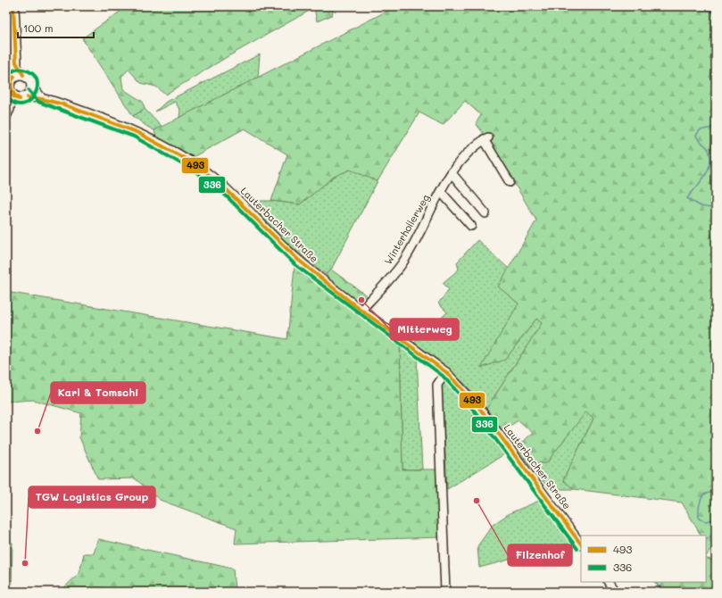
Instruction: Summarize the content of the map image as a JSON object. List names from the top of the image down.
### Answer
{
  "streets": {
    "street": ["Lauterbacher Straße", "Winterhollerweg"]
  },
  "crossings": [
    ["Lauterbacher Straße", "Winterhollerweg"]
  ],
  "places": [
    "Mitterweg",
    "Karl & Tomschi",
    "Filzenhof",
    "TGW Logistics Group"
  ],
  "lines": ["transit line 493", "transit line 336"],
  "legend": ["493", "336"],
  "scale_bar": "100 m"
}
